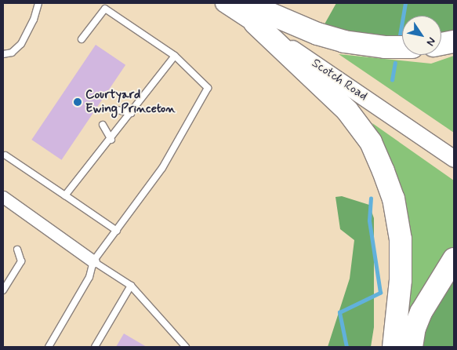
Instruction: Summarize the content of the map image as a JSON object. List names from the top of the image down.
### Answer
{
  "streets": {
    "main road": ["Scotch Road"]
  },
  "places": ["Courtyard Ewing Princeton"],
  "north": "bottom right"
}
